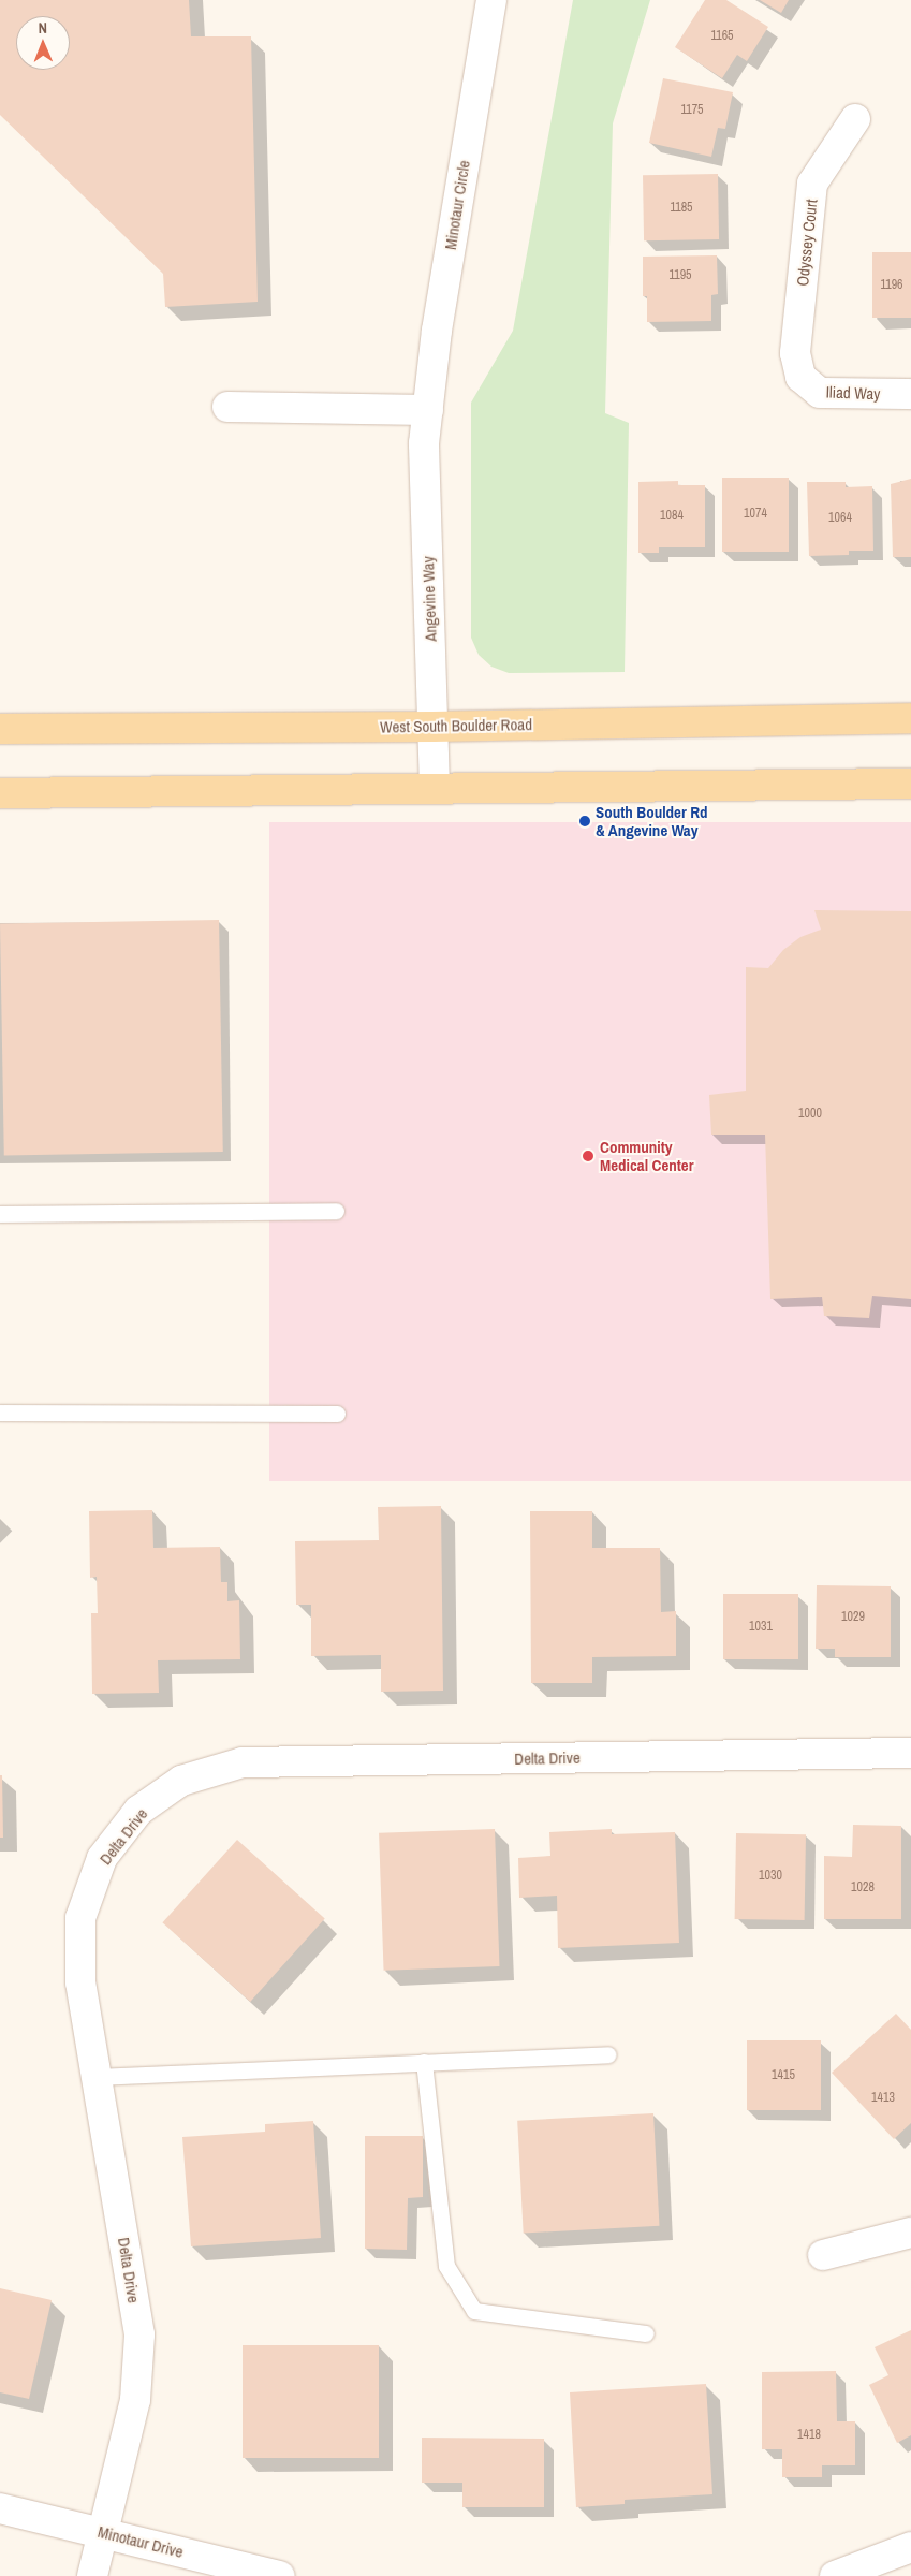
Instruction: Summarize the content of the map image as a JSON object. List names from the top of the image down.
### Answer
{
  "streets": {
    "main road": ["West South Boulder Road"],
    "street": [
      "Minotaur Circle",
      "Odyssey Court",
      "Iliad Way",
      "Angevine Way",
      "Delta Drive",
      "Minotaur Drive"
    ]
  },
  "crossings": [
    ["Minotaur Circle", "Angevine Way"],
    ["Odyssey Court", "Iliad Way"],
    ["Angevine Way", "West South Boulder Road"],
    ["Delta Drive", "Minotaur Drive"]
  ],
  "places": ["South Boulder Rd & Angevine Way", "Community Medical Center"],
  "house_numbers": [
    "1165",
    "1175",
    "1185",
    "1195",
    "1196",
    "1074",
    "1084",
    "1064",
    "1000",
    "1029",
    "1031",
    "1030",
    "1028",
    "1415",
    "1413",
    "1418"
  ],
  "north": "top"
}
